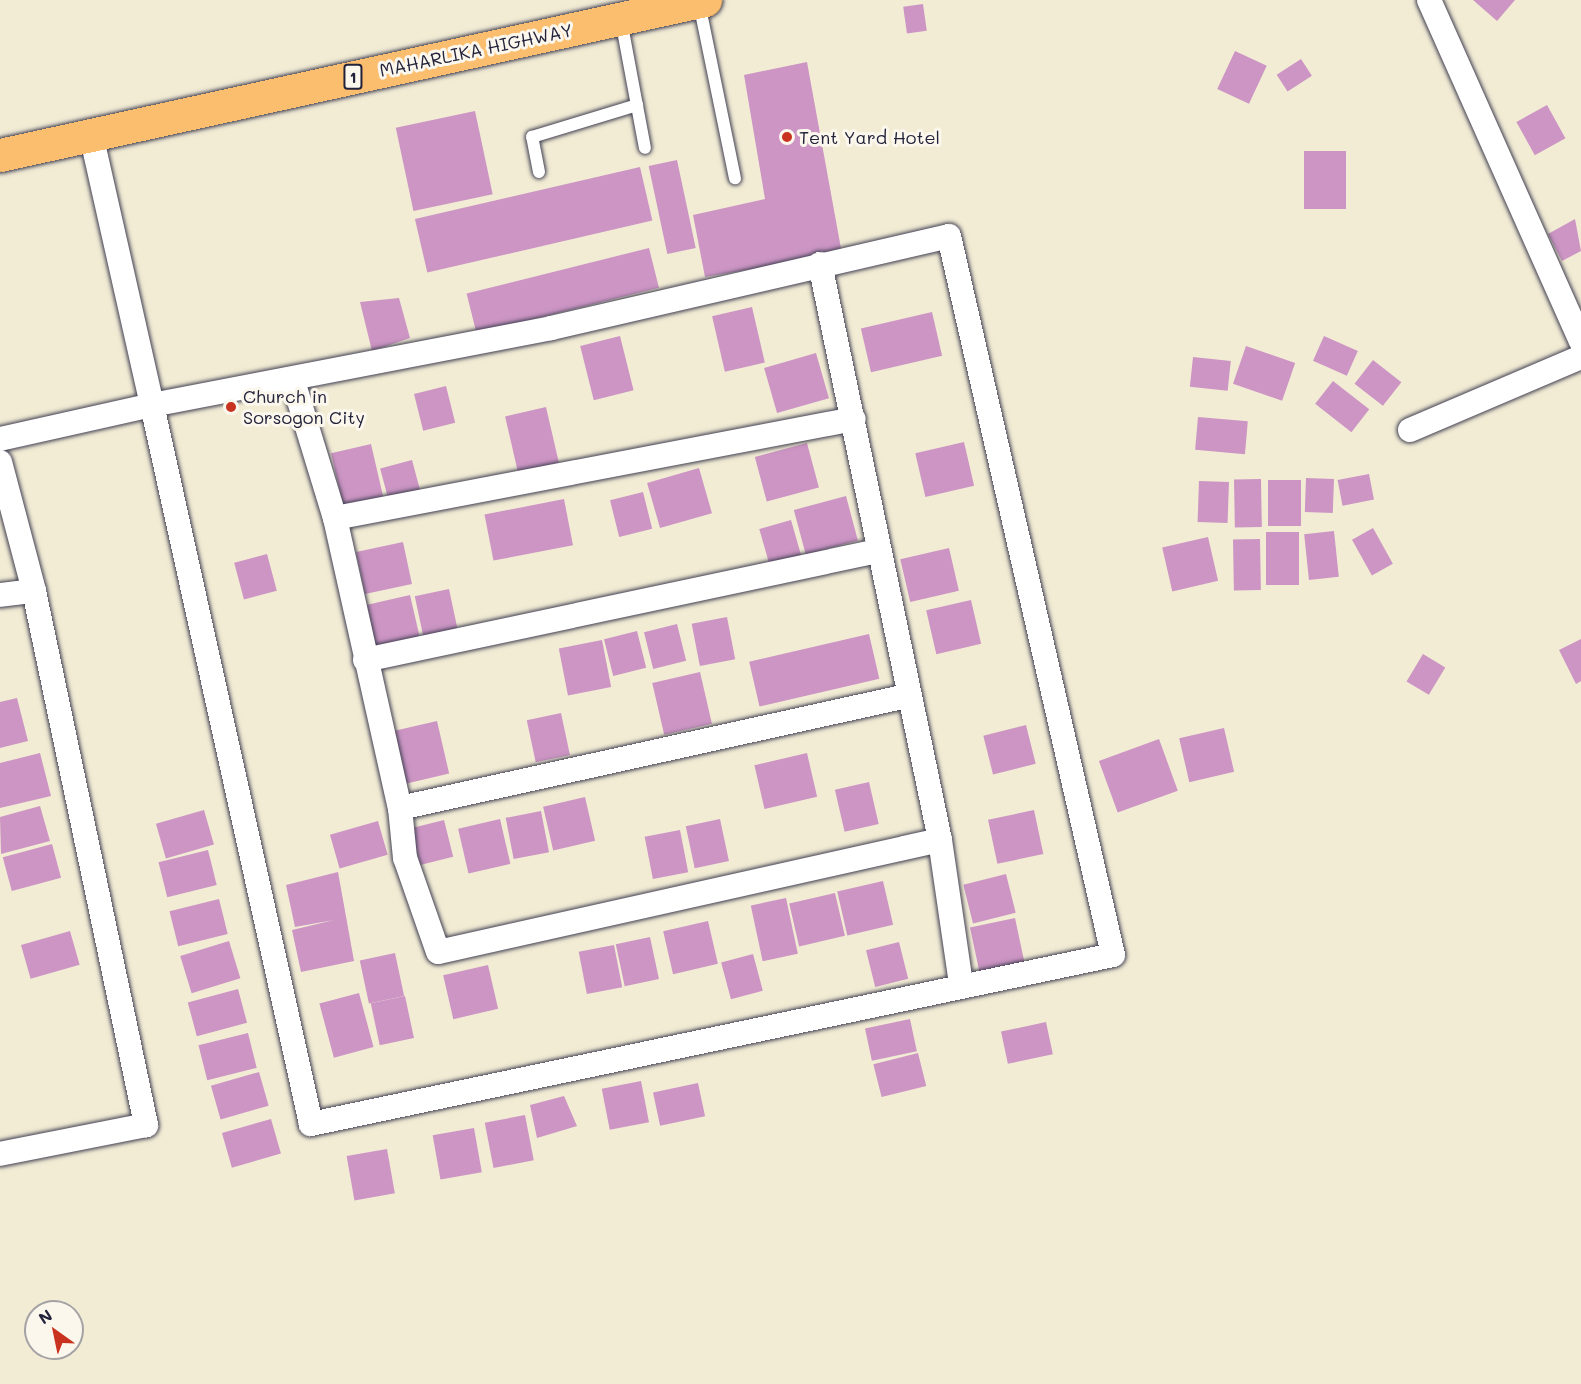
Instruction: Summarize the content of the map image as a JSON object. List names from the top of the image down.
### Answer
{
  "streets": {
    "highway": ["MAHARLIKA HIGHWAY", "1"]
  },
  "places": ["Tent Yard Hotel", "Church in Sorsogon City"],
  "north": "top left"
}
